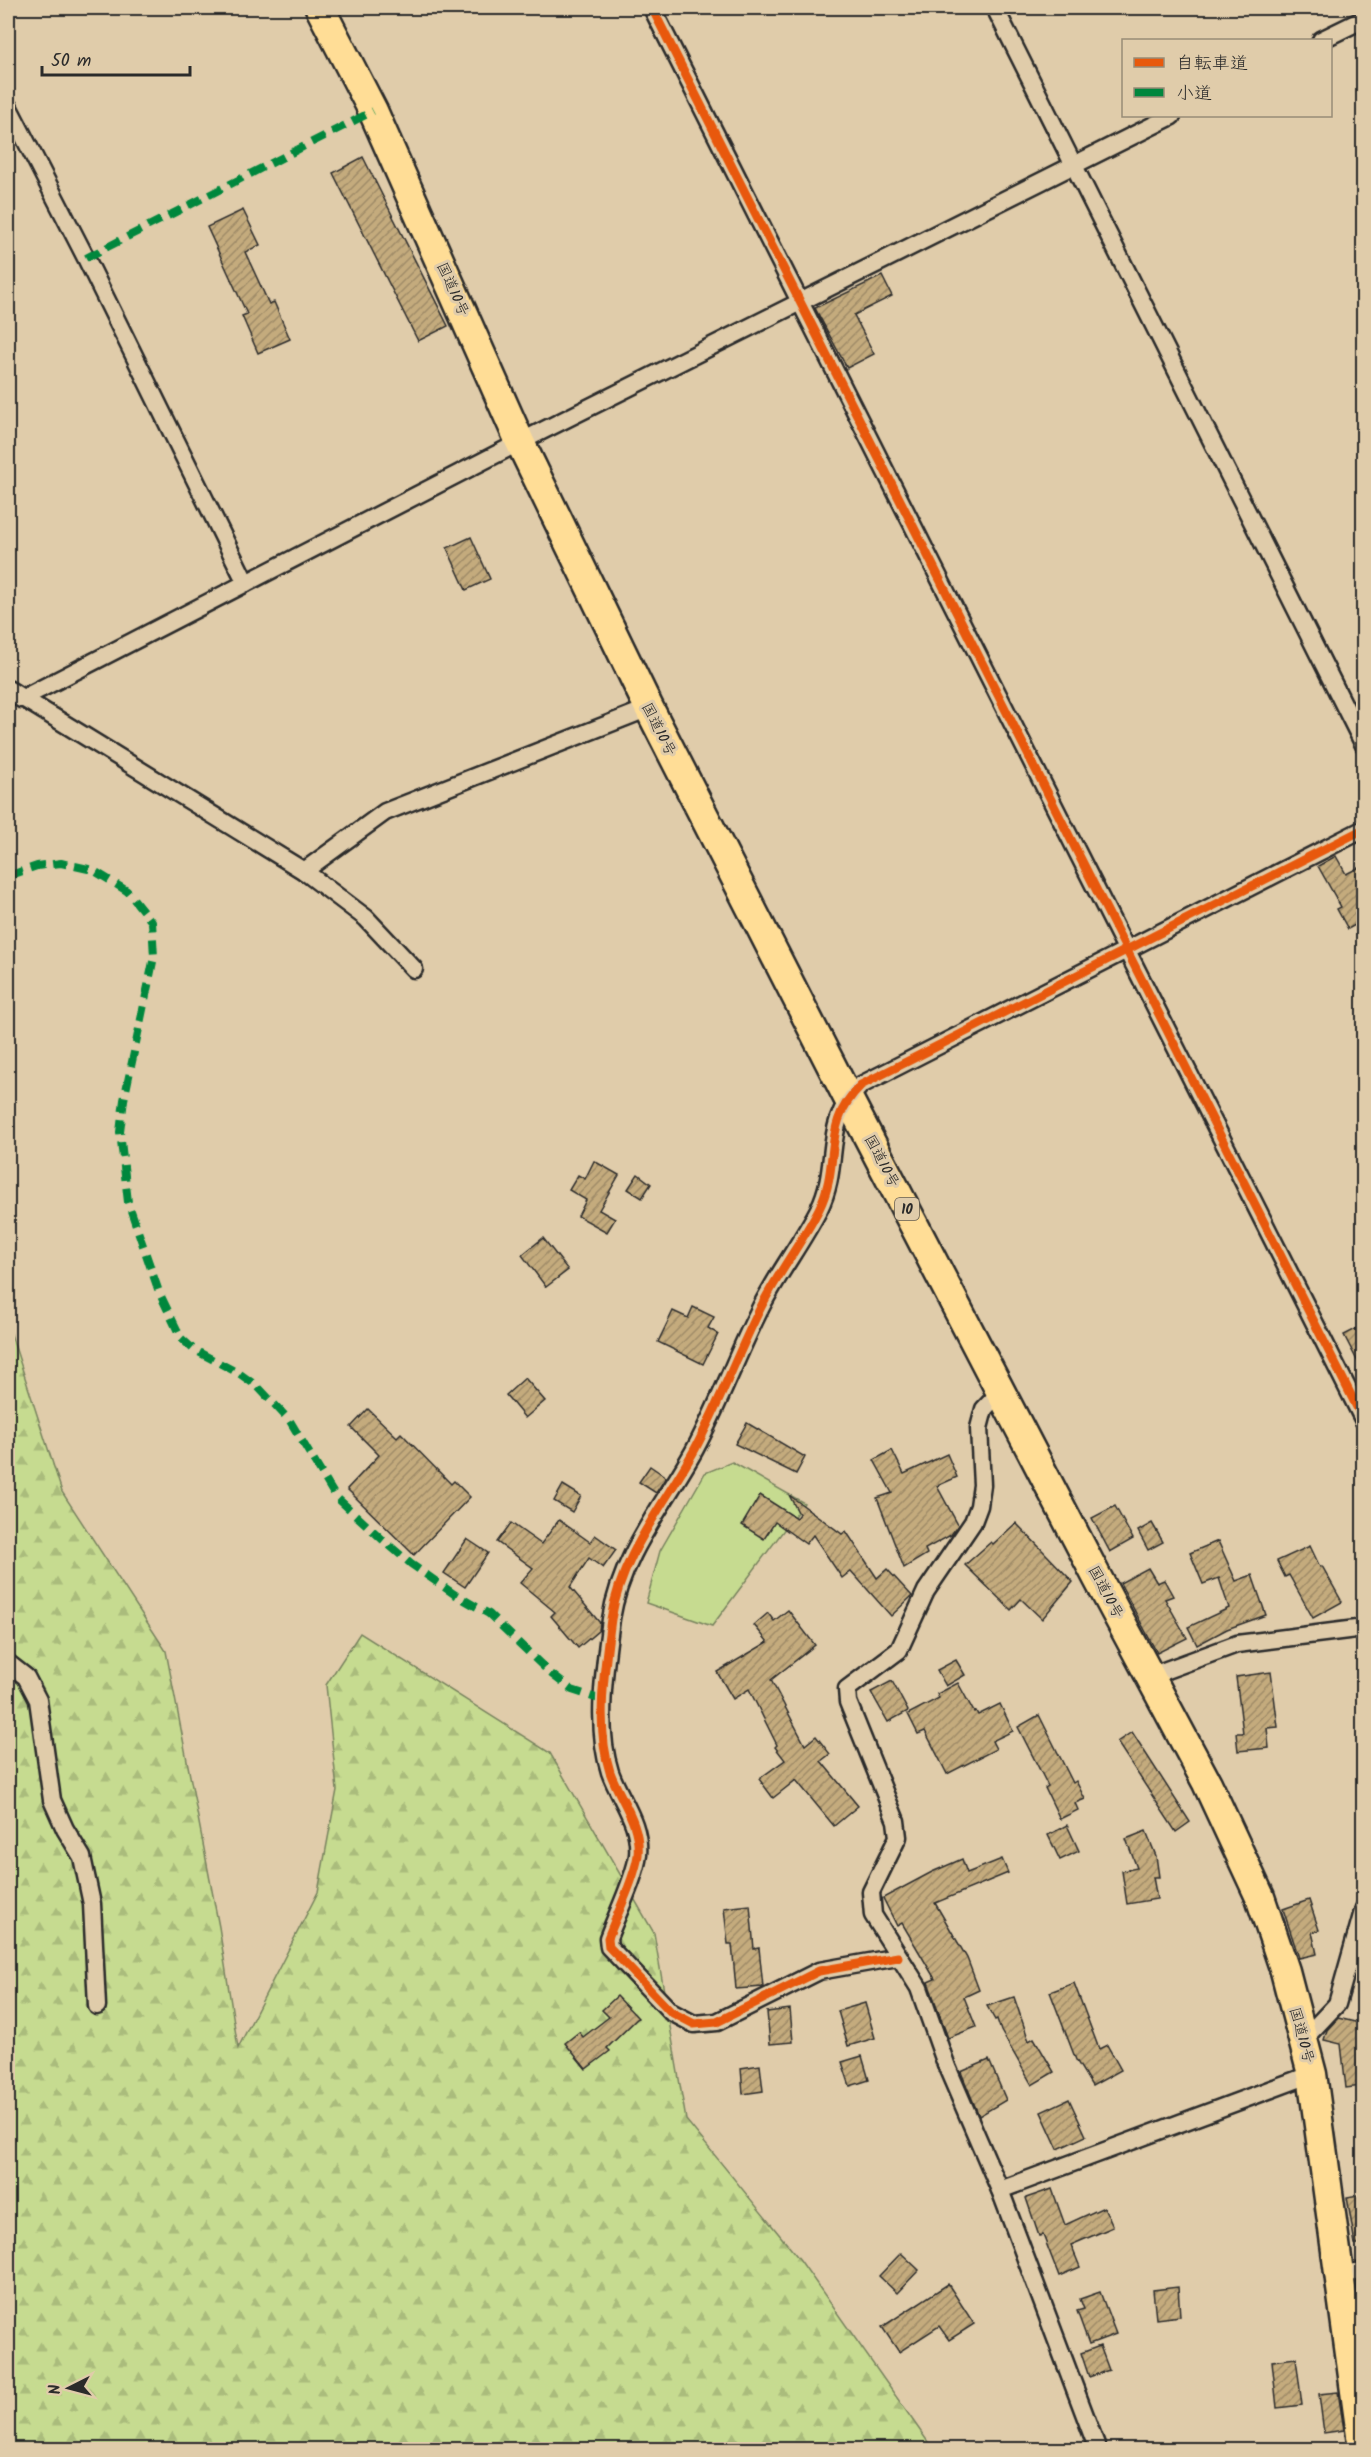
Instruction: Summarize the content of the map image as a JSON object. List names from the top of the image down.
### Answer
{
  "streets": {
    "highway": ["国道10号", "10"]
  },
  "legend": ["自転車道", "小道"],
  "scale_bar": "50 m",
  "north": "left"
}
